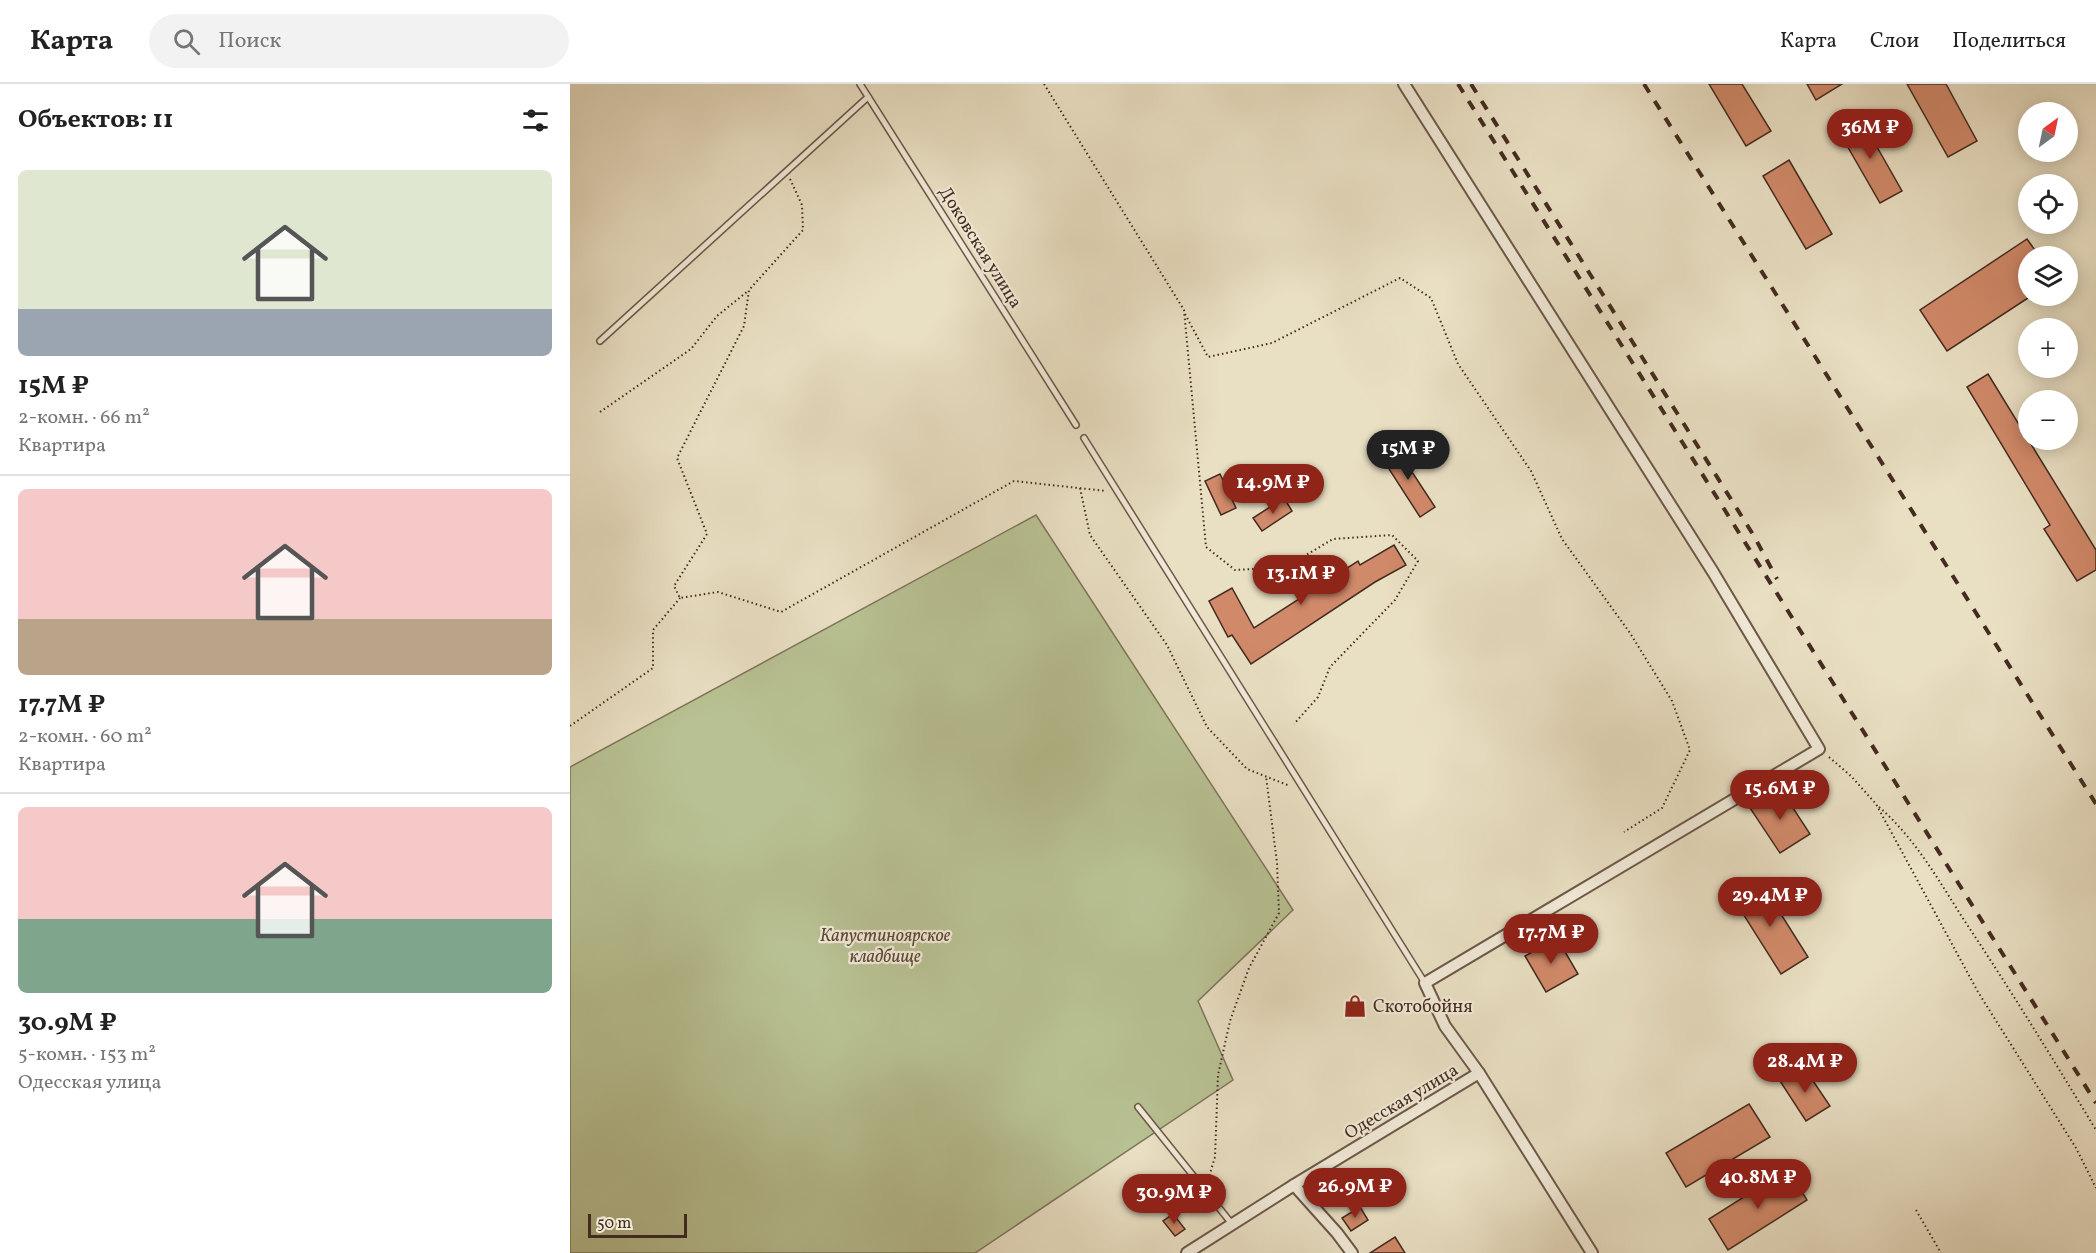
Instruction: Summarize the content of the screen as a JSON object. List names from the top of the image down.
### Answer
{
  "streets": {
    "street": ["Одесская улица"],
    "lane": ["Доковская улица"]
  },
  "parks": ["Капустиноярское кладбище"],
  "places": {
    "shop": ["Скотобойня"]
  },
  "scale_bar": "50 m",
  "north": "top right",
  "page": {
    "header": "Карта",
    "search": "Поиск",
    "nav": ["Карта", "Слои", "Поделиться"],
    "heading": "Объектов: 11",
    "map_buttons": ["+", "−"],
    "price": [
      "36M ₽",
      "15M ₽",
      "14.9M ₽",
      "13.1M ₽",
      "15.6M ₽",
      "29.4M ₽",
      "17.7M ₽",
      "28.4M ₽",
      "40.8M ₽",
      "26.9M ₽",
      "30.9M ₽"
    ],
    "list": [
      {
        "name": "15M ₽",
        "note": "2-комн. · 66 m² · Квартира"
      },
      {
        "name": "17.7M ₽",
        "note": "2-комн. · 60 m² · Квартира"
      },
      {
        "name": "30.9M ₽",
        "note": "5-комн. · 153 m² · Одесская улица"
      }
    ],
    "scale": "50 m"
  }
}
